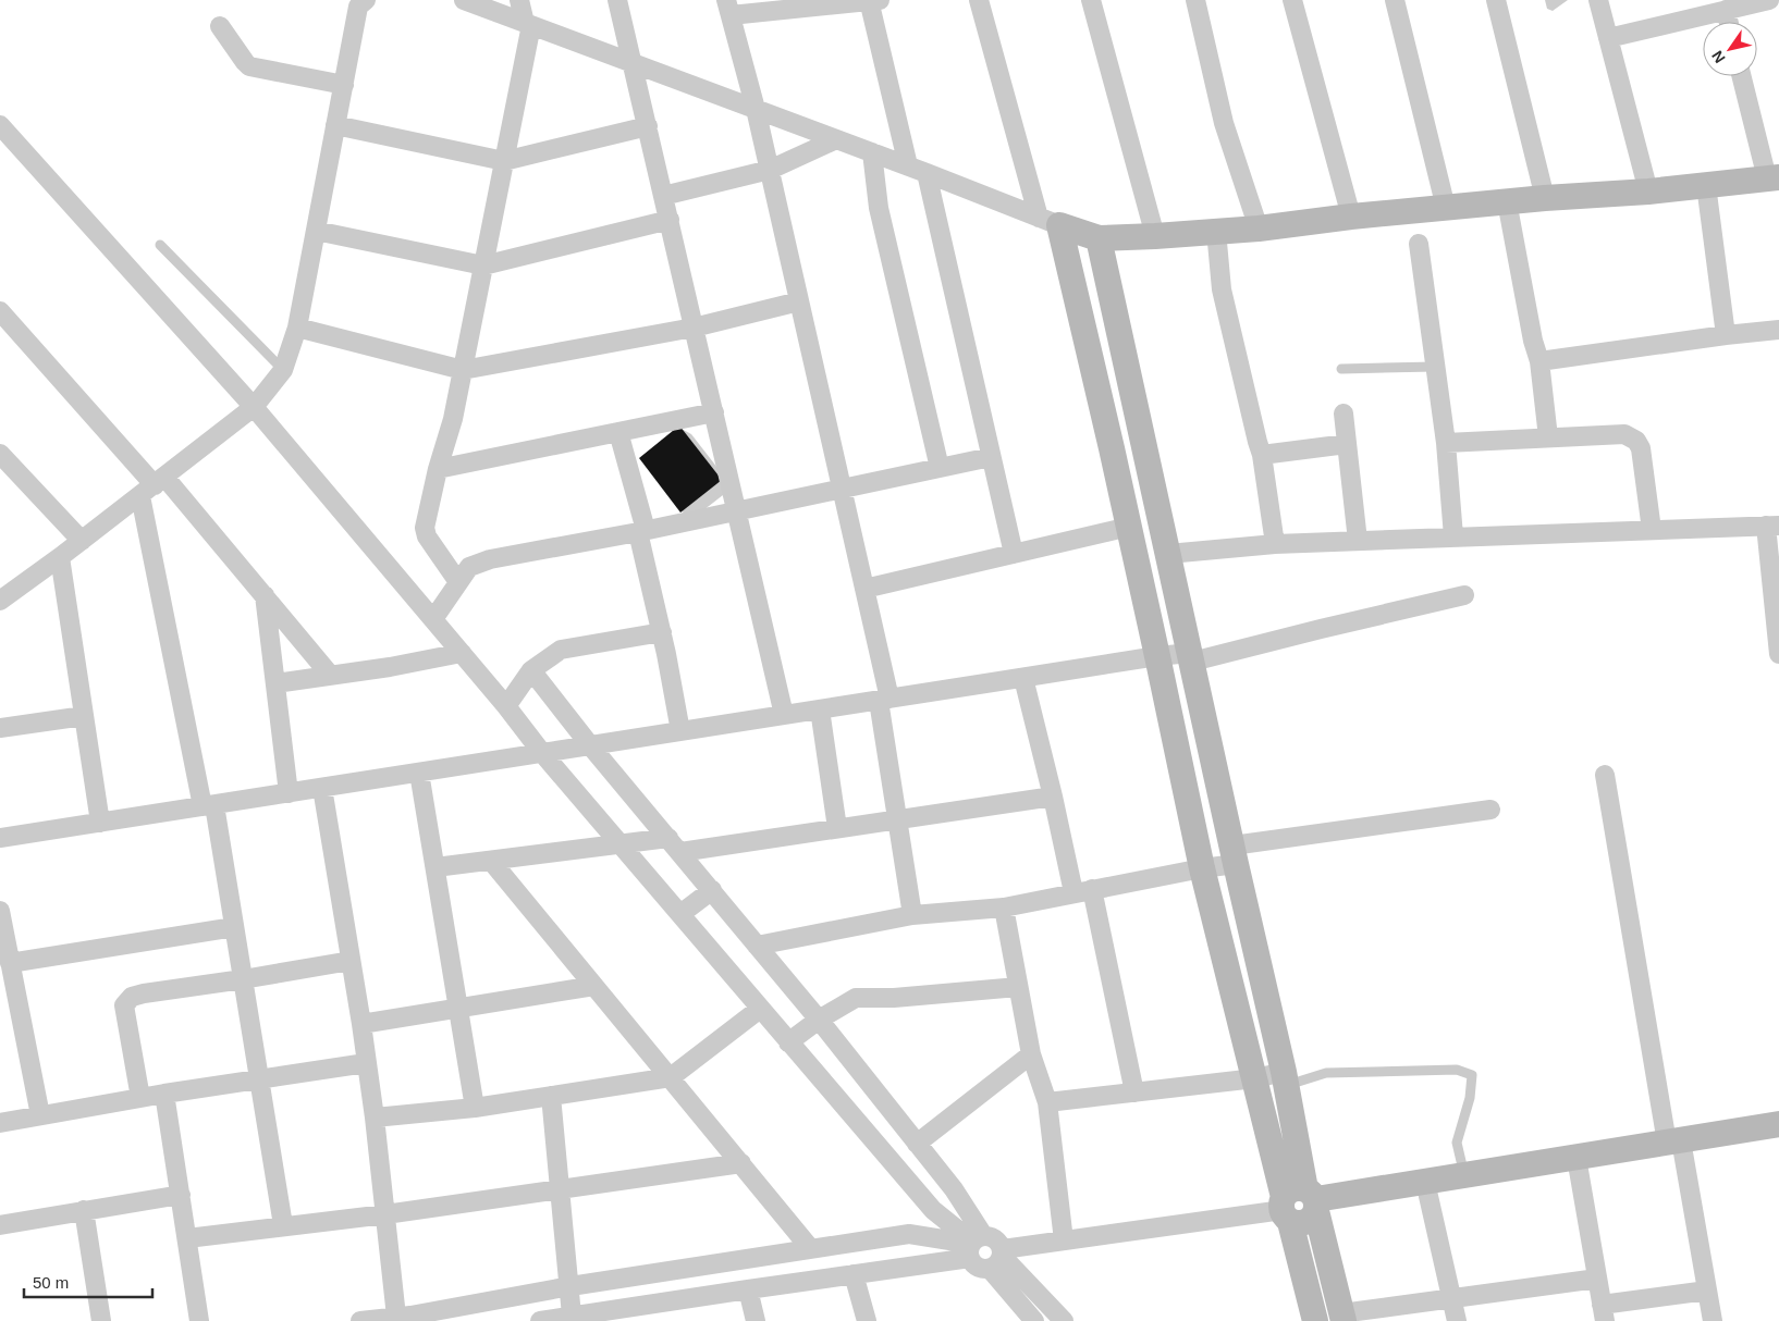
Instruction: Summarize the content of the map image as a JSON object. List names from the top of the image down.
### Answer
{
  "scale_bar": "50 m",
  "north": "bottom left"
}
